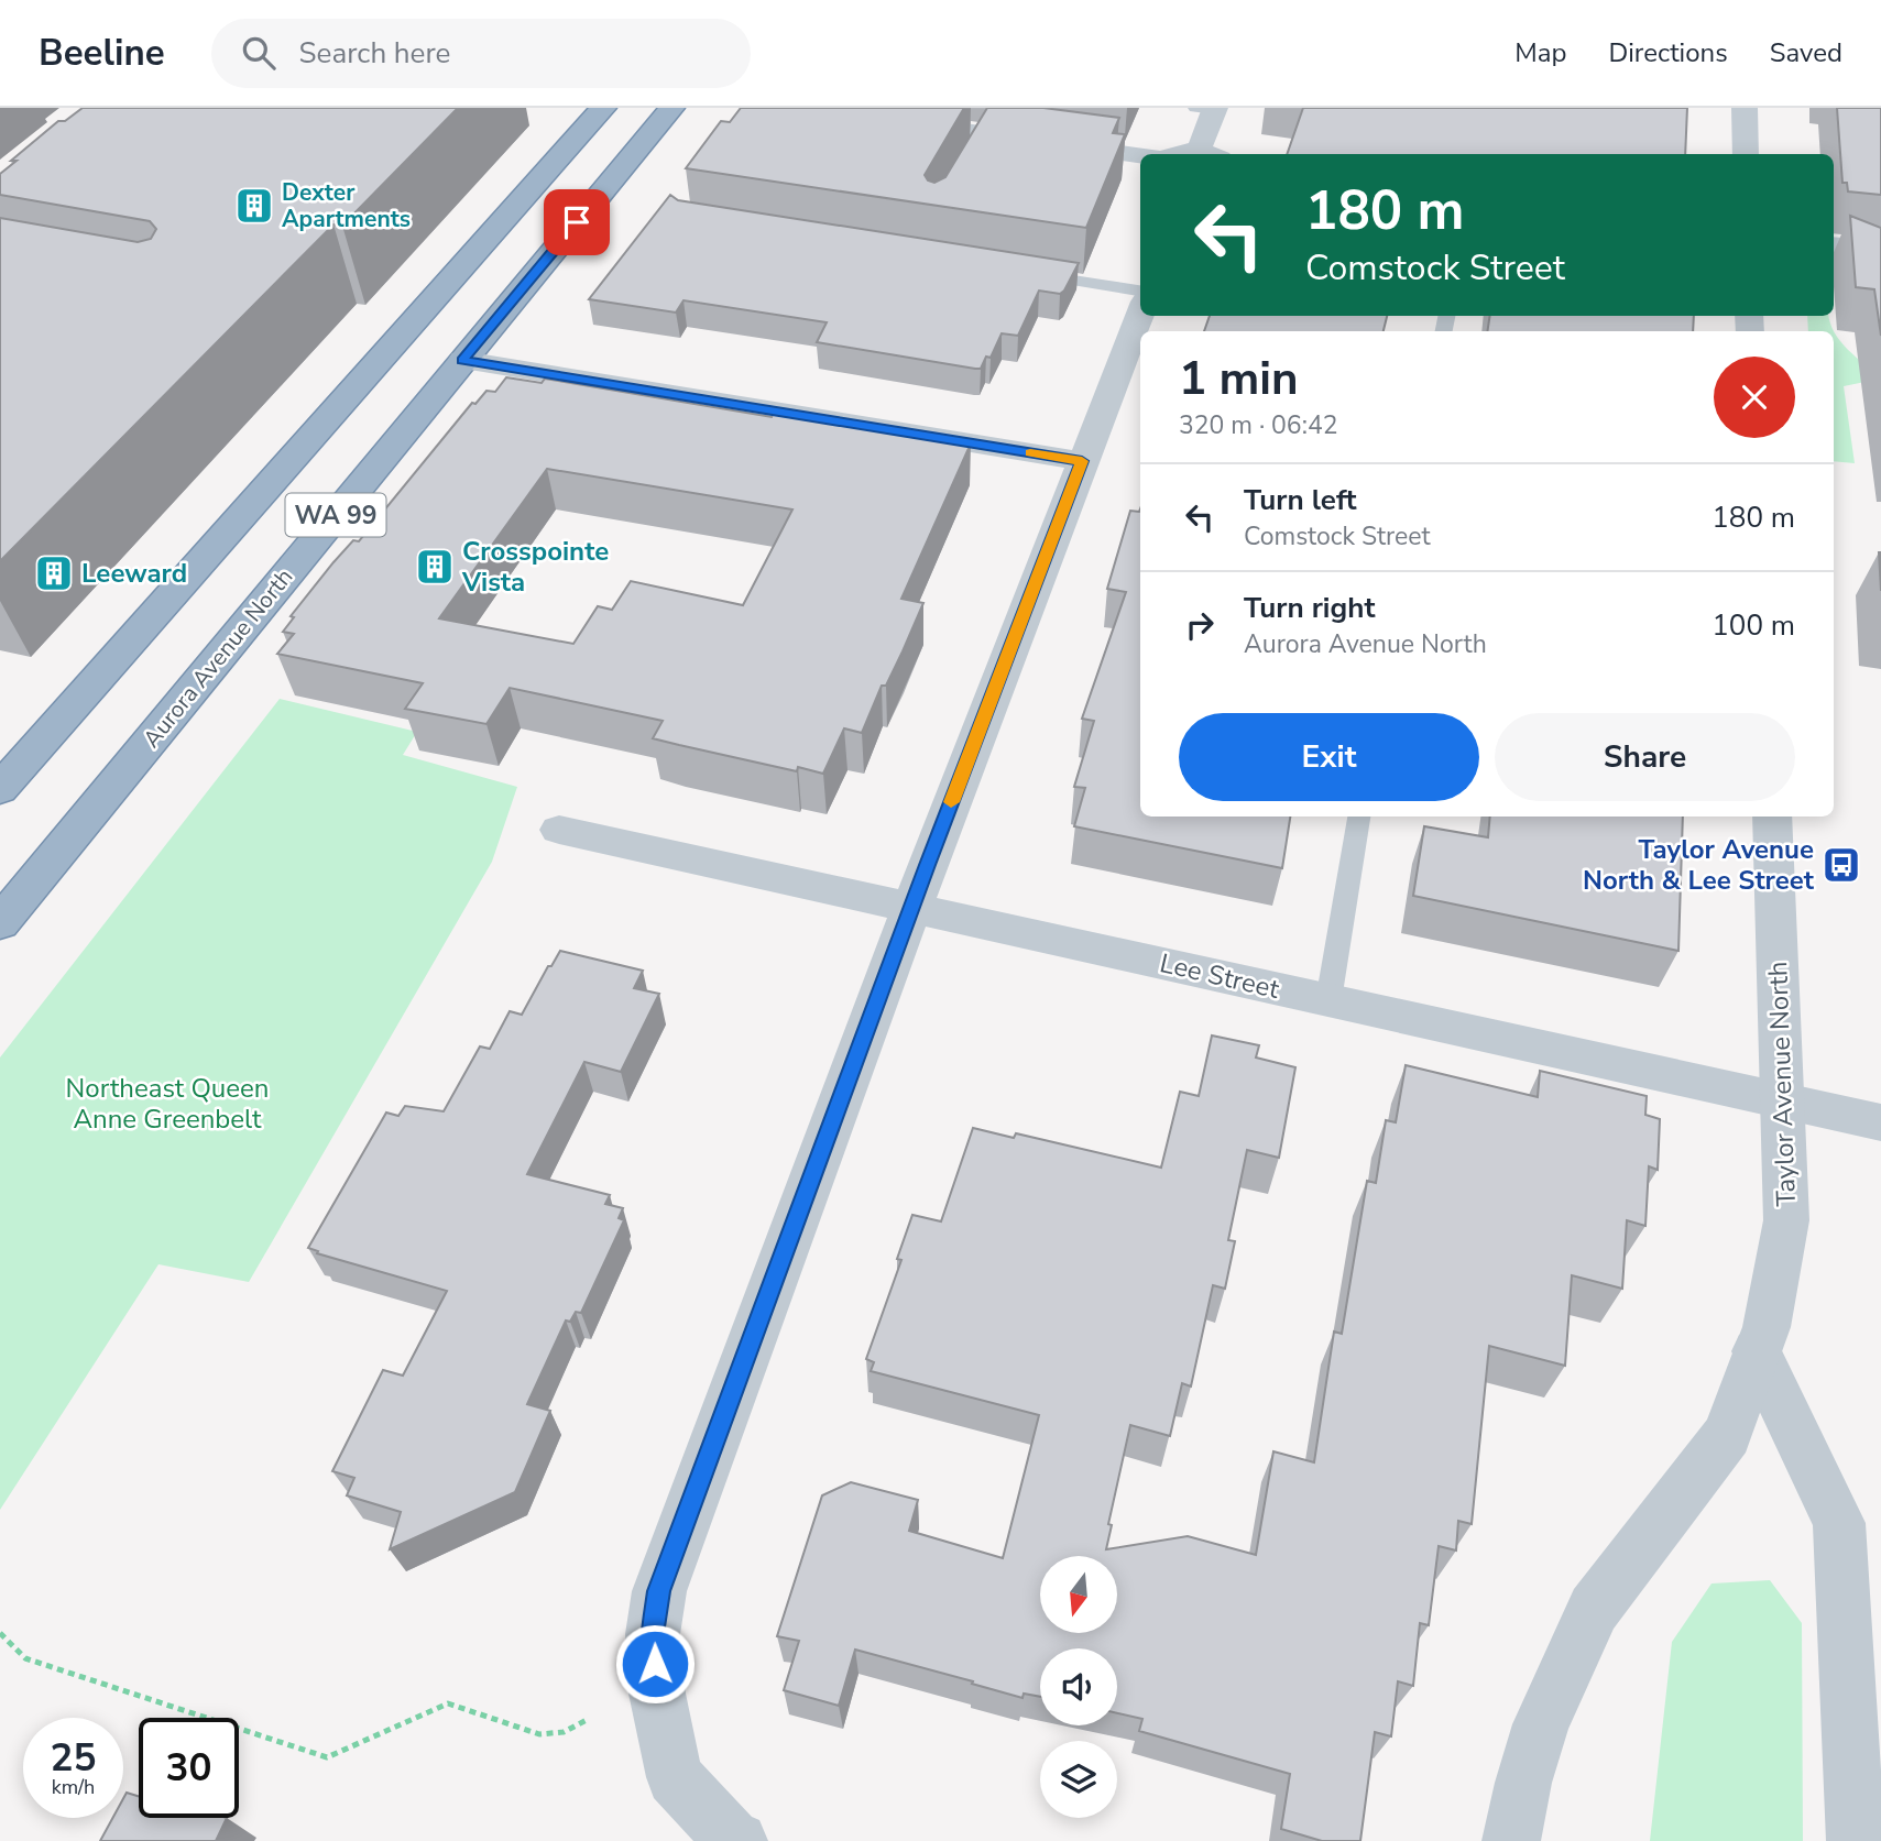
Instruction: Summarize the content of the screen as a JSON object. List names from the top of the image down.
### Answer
{
  "streets": {
    "highway": ["WA 99", "Aurora Avenue North"],
    "street": ["Lee Street", "Taylor Avenue North"]
  },
  "crossings": [
    ["Lee Street", "Taylor Avenue North"]
  ],
  "parks": ["Northeast Queen Anne Greenbelt"],
  "places": {
    "building": ["Dexter Apartments", "Crosspointe Vista", "Leeward"],
    "bus stop": ["Taylor Avenue North & Lee Street"]
  },
  "north": "bottom",
  "page": {
    "header": "Beeline",
    "search": "Search here",
    "nav": ["Map", "Directions", "Saved"],
    "turn": ["180 m", "Comstock Street"],
    "heading": ["1 min", "320 m · 06:42"],
    "list": [
      {
        "name": "Turn left",
        "note": "Comstock Street",
        "value": "180 m"
      },
      {
        "name": "Turn right",
        "note": "Aurora Avenue North",
        "value": "100 m"
      }
    ],
    "buttons": ["Exit", "Share"],
    "speed": "25 km/h",
    "limit": "30"
  }
}
